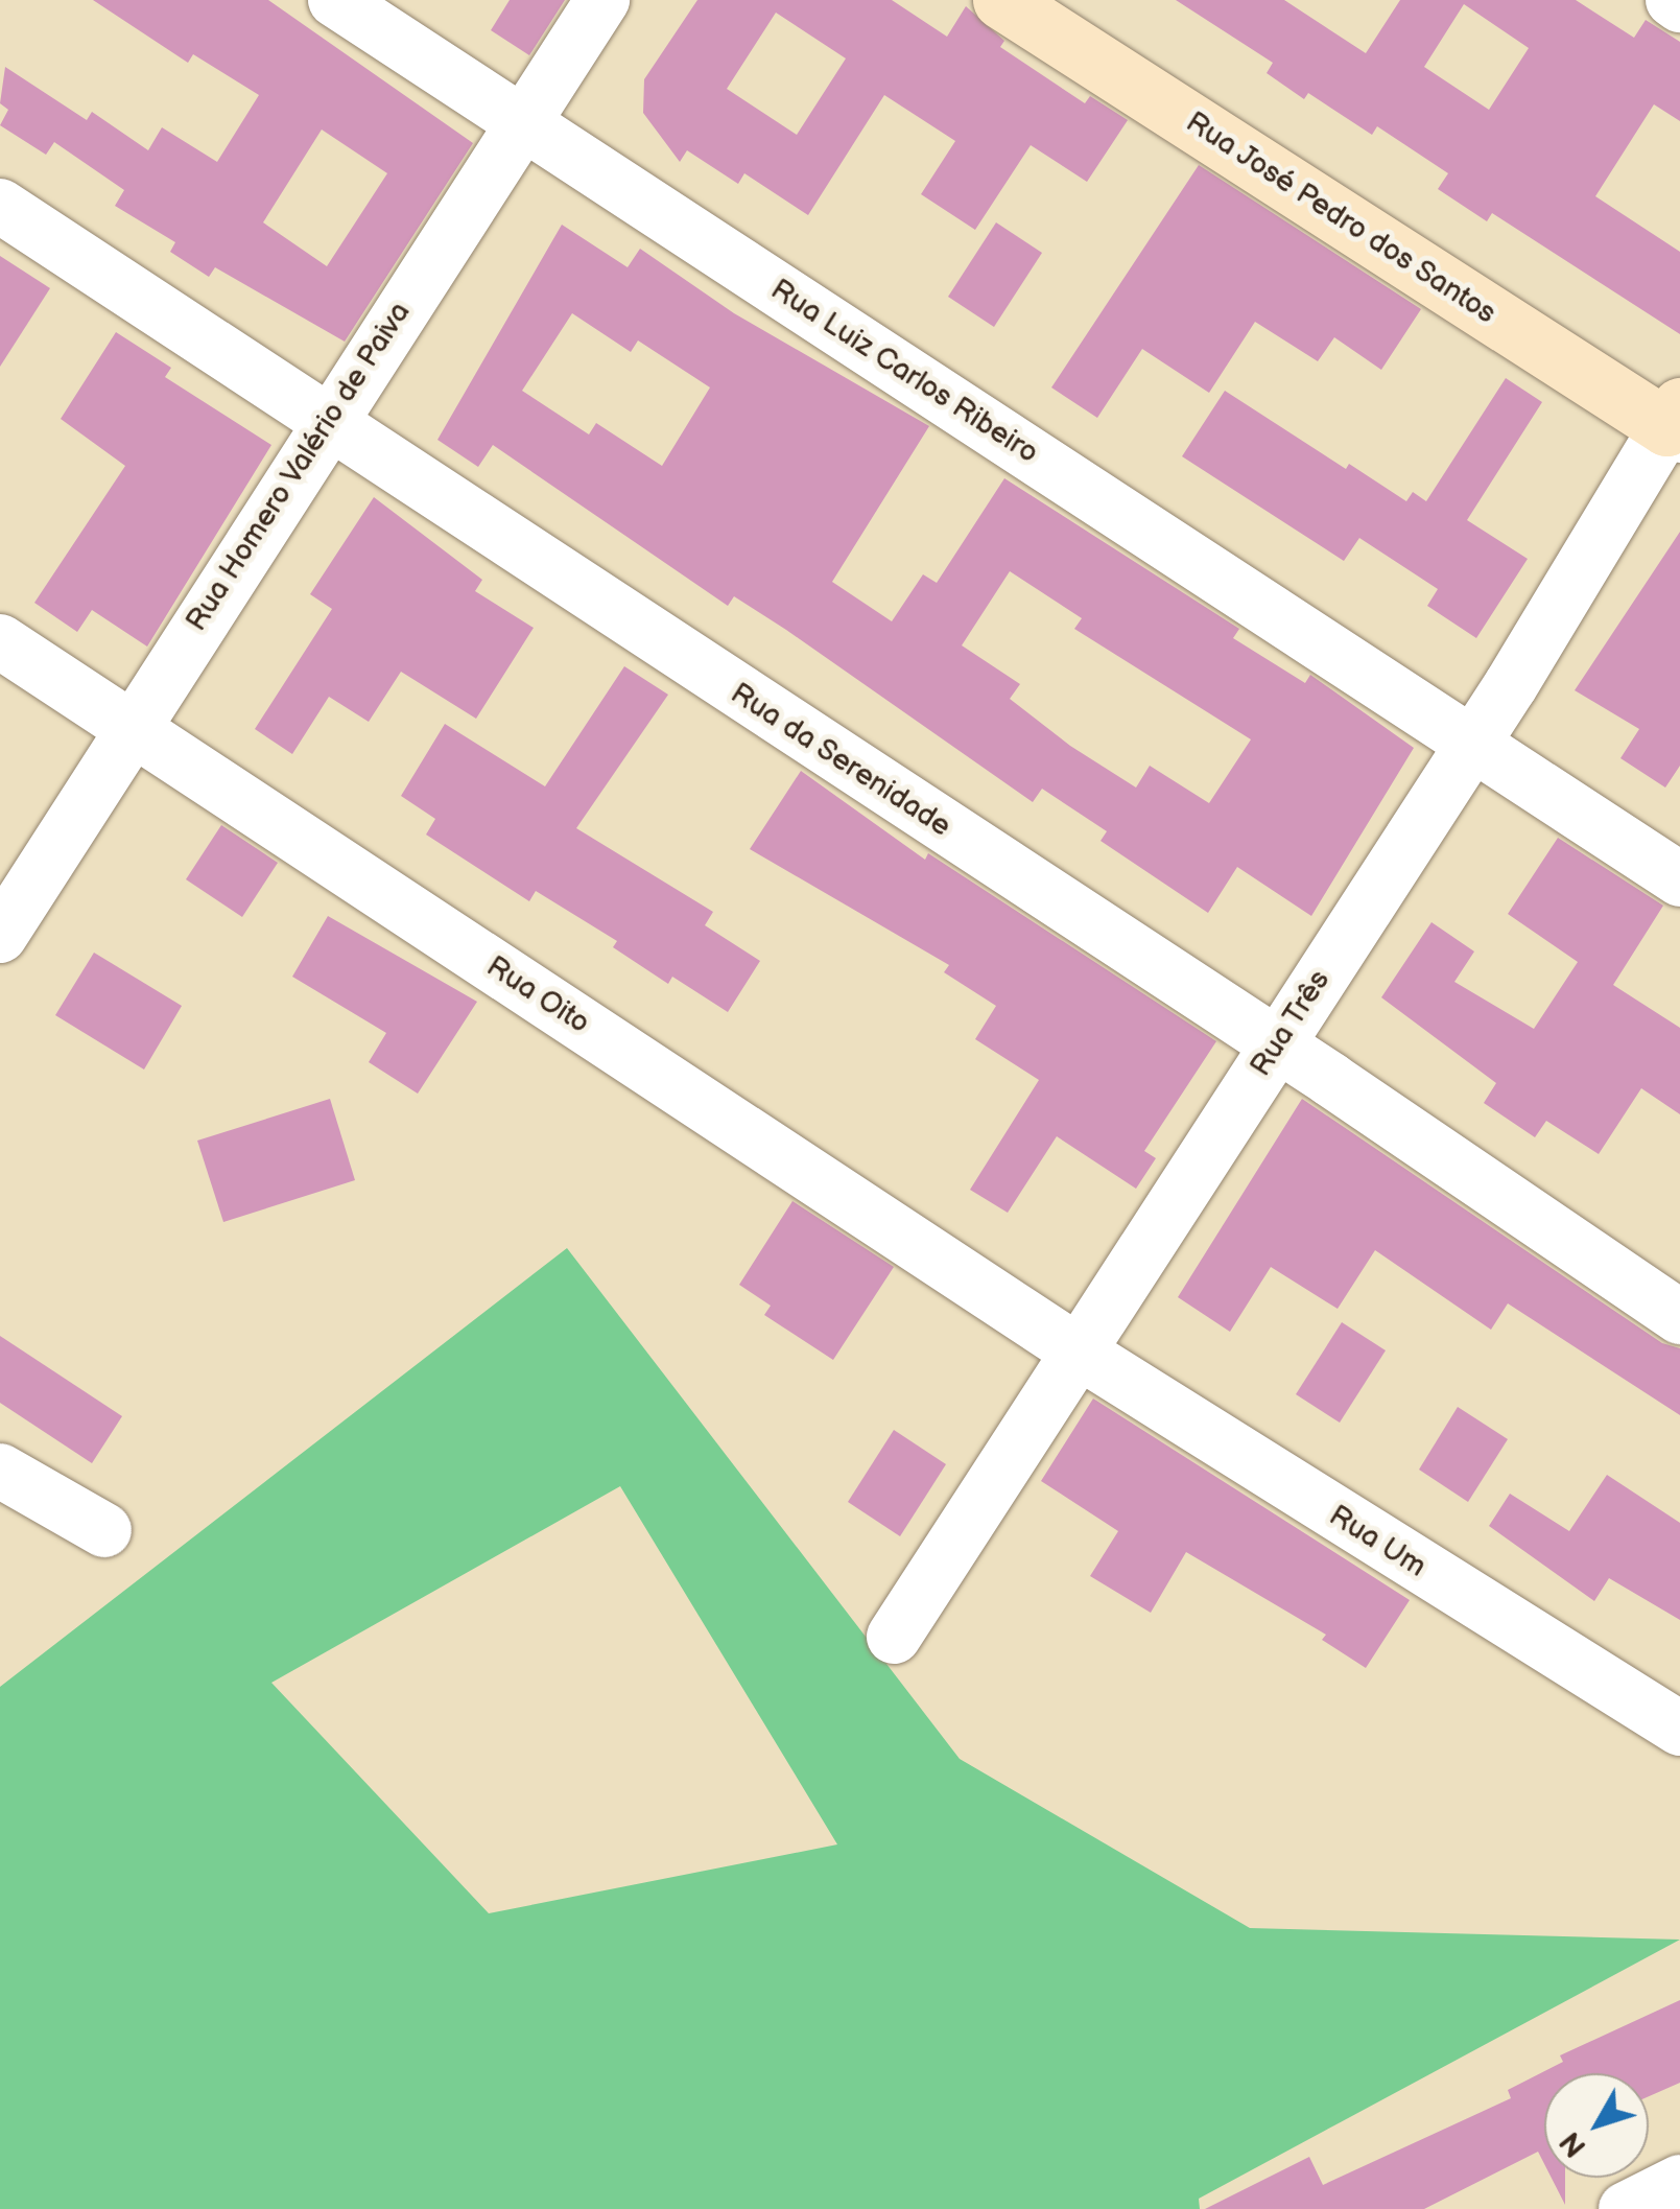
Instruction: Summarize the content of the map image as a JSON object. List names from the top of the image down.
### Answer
{
  "streets": {
    "street": [
      "Rua José Pedro dos Santos",
      "Rua Luiz Carlos Ribeiro",
      "Rua Homero Valério de Paiva",
      "Rua da Serenidade",
      "Rua Oito",
      "Rua Três",
      "Rua Um"
    ]
  },
  "crossings": [
    ["Rua José Pedro dos Santos", "Rua Três"],
    ["Rua Luiz Carlos Ribeiro", "Rua Homero Valério de Paiva"],
    ["Rua Luiz Carlos Ribeiro", "Rua Três"],
    ["Rua Homero Valério de Paiva", "Rua da Serenidade"],
    ["Rua Homero Valério de Paiva", "Rua Oito"],
    ["Rua da Serenidade", "Rua Três"],
    ["Rua Oito", "Rua Três"],
    ["Rua Oito", "Rua Um"],
    ["Rua Três", "Rua Um"]
  ],
  "north": "bottom left"
}
